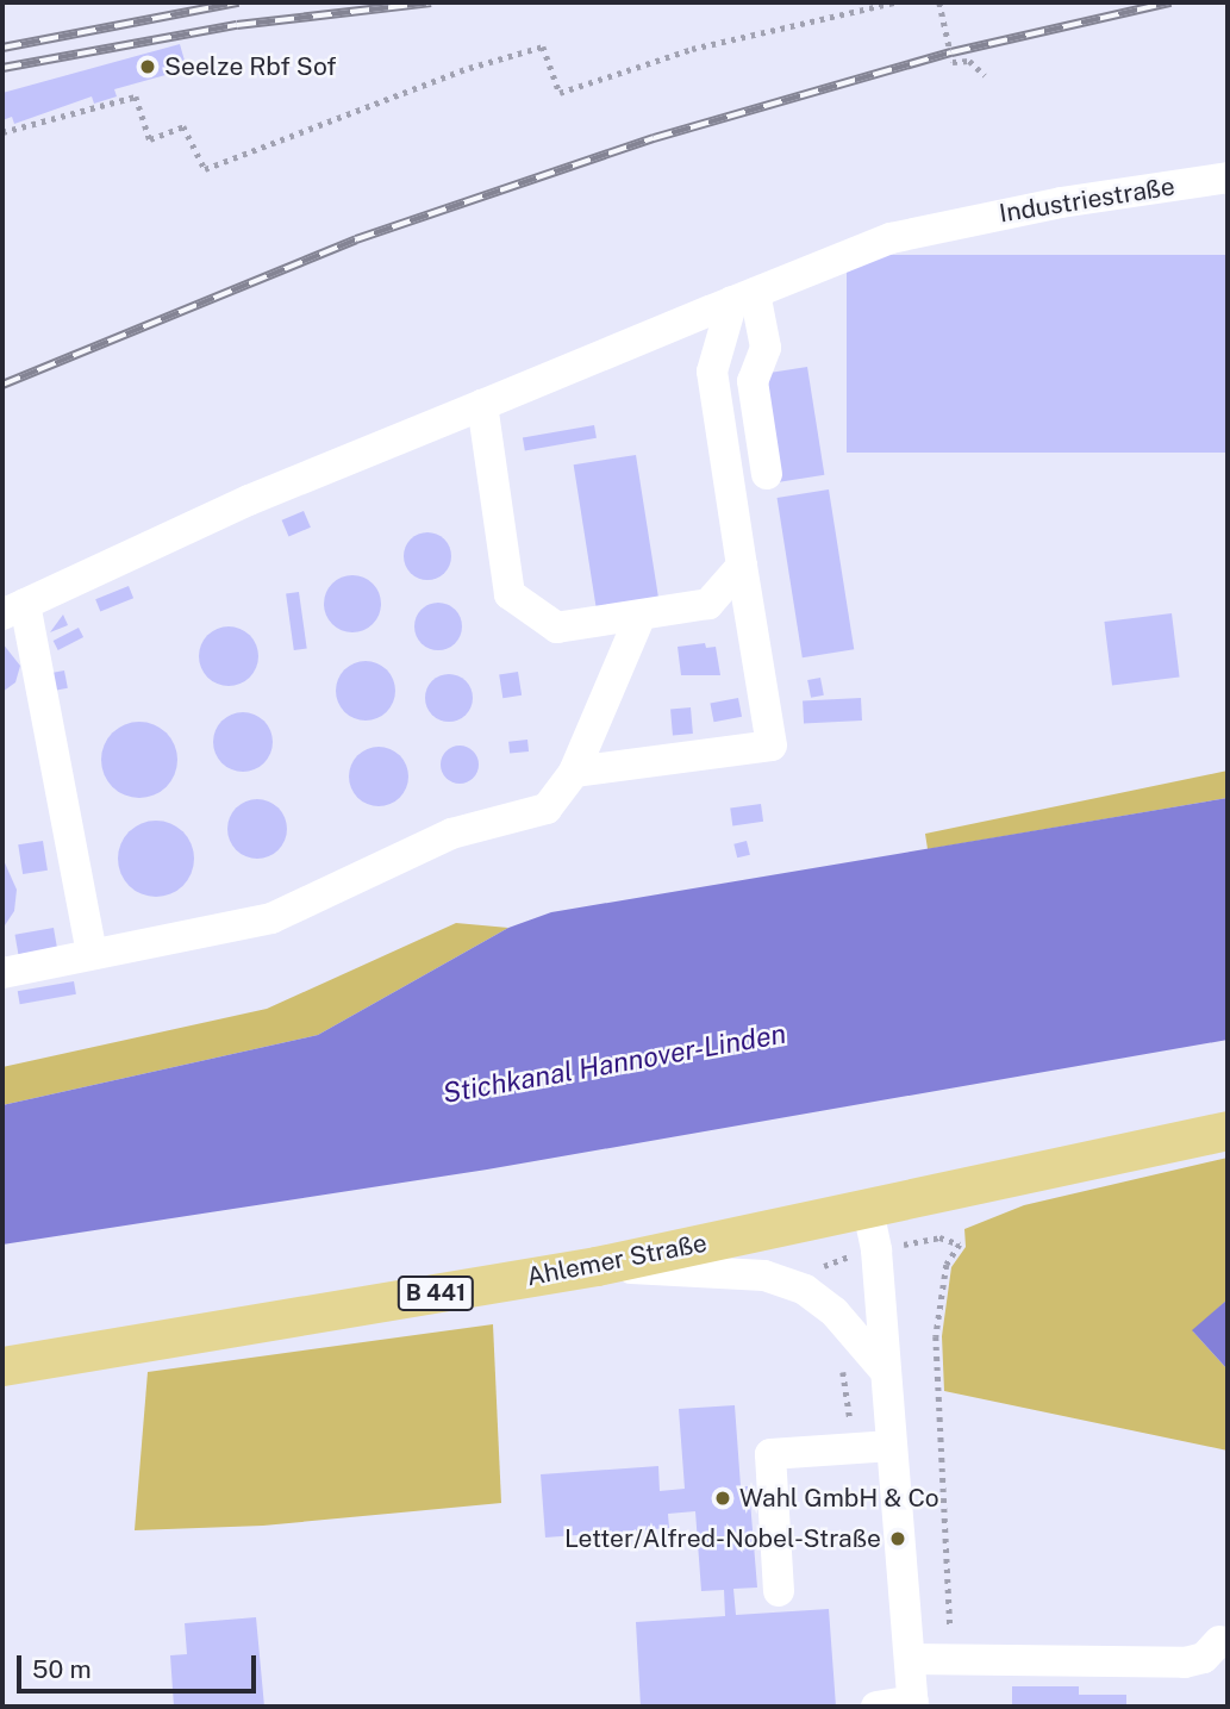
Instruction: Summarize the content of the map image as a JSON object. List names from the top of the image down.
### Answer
{
  "streets": {
    "main road": ["Ahlemer Straße", "B 441"],
    "street": ["Industriestraße"]
  },
  "water": ["Stichkanal Hannover-Linden"],
  "places": ["Seelze Rbf Sof", "Wahl GmbH & Co", "Letter/Alfred-Nobel-Straße"],
  "scale_bar": "50 m"
}
